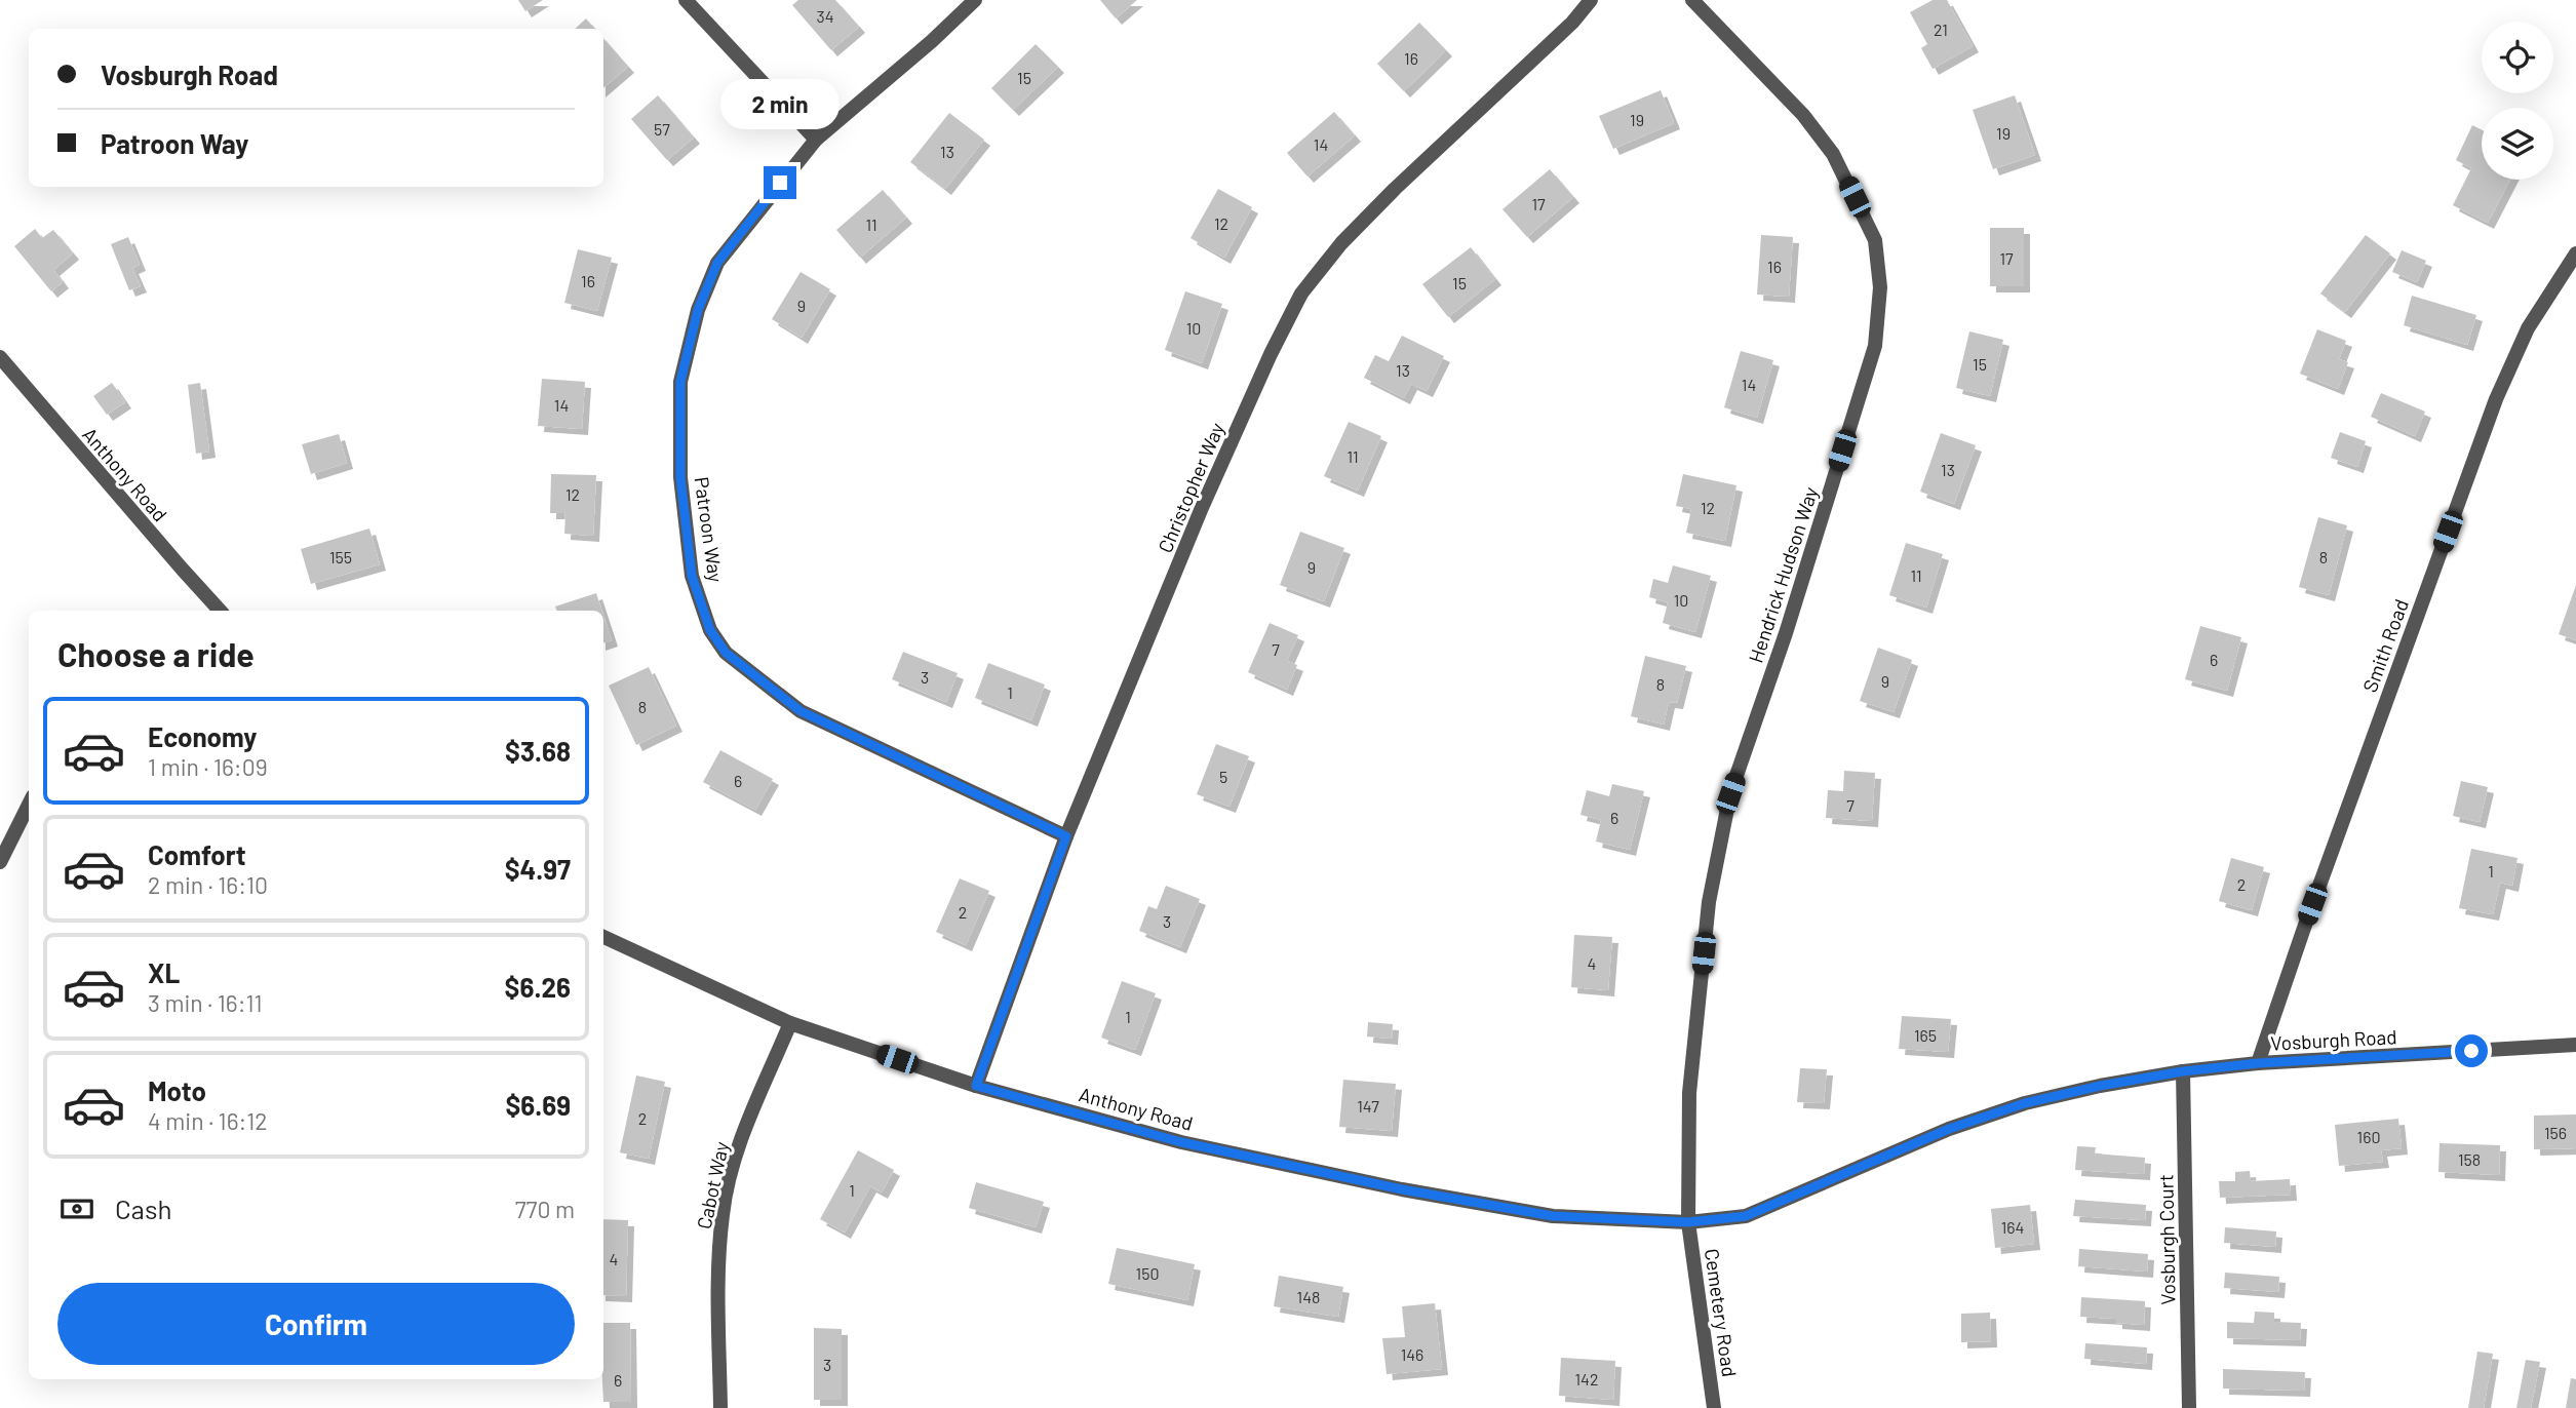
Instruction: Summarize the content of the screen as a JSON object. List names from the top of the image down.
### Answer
{
  "streets": {
    "street": [
      "Anthony Road",
      "Christopher Way",
      "Patroon Way",
      "Hendrick Hudson Way",
      "Smith Road",
      "Vosburgh Road",
      "Cabot Way",
      "Vosburgh Court",
      "Cemetery Road"
    ]
  },
  "crossings": [
    ["Anthony Road", "Christopher Way"],
    ["Anthony Road", "Hendrick Hudson Way"],
    ["Anthony Road", "Vosburgh Road"],
    ["Anthony Road", "Cabot Way"],
    ["Anthony Road", "Cemetery Road"],
    ["Christopher Way", "Patroon Way"],
    ["Hendrick Hudson Way", "Vosburgh Road"],
    ["Hendrick Hudson Way", "Cemetery Road"],
    ["Smith Road", "Vosburgh Road"],
    ["Vosburgh Road", "Vosburgh Court"],
    ["Vosburgh Road", "Cemetery Road"]
  ],
  "house_numbers": [
    "34",
    "21",
    "16",
    "15",
    "19",
    "57",
    "19",
    "14",
    "13",
    "17",
    "12",
    "11",
    "17",
    "16",
    "16",
    "15",
    "9",
    "10",
    "15",
    "13",
    "14",
    "14",
    "11",
    "13",
    "12",
    "12",
    "155",
    "8",
    "9",
    "11",
    "10",
    "7",
    "6",
    "3",
    "9",
    "8",
    "1",
    "8",
    "5",
    "6",
    "7",
    "6",
    "1",
    "2",
    "2",
    "3",
    "4",
    "1",
    "165",
    "147",
    "2",
    "156",
    "160",
    "158",
    "1",
    "164",
    "4",
    "150",
    "148",
    "146",
    "3",
    "142",
    "6"
  ],
  "page": {
    "banner": ["Vosburgh Road", "Patroon Way"],
    "bubble": "2 min",
    "heading": "Choose a ride",
    "list": [
      {
        "name": "Economy",
        "note": "1 min · 16:09",
        "value": "$3.68"
      },
      {
        "name": "Comfort",
        "note": "2 min · 16:10",
        "value": "$4.97"
      },
      {
        "name": "XL",
        "note": "3 min · 16:11",
        "value": "$6.26"
      },
      {
        "name": "Moto",
        "note": "4 min · 16:12",
        "value": "$6.69"
      }
    ],
    "pay": ["Cash", "770 m"],
    "buttons": "Confirm"
  }
}
